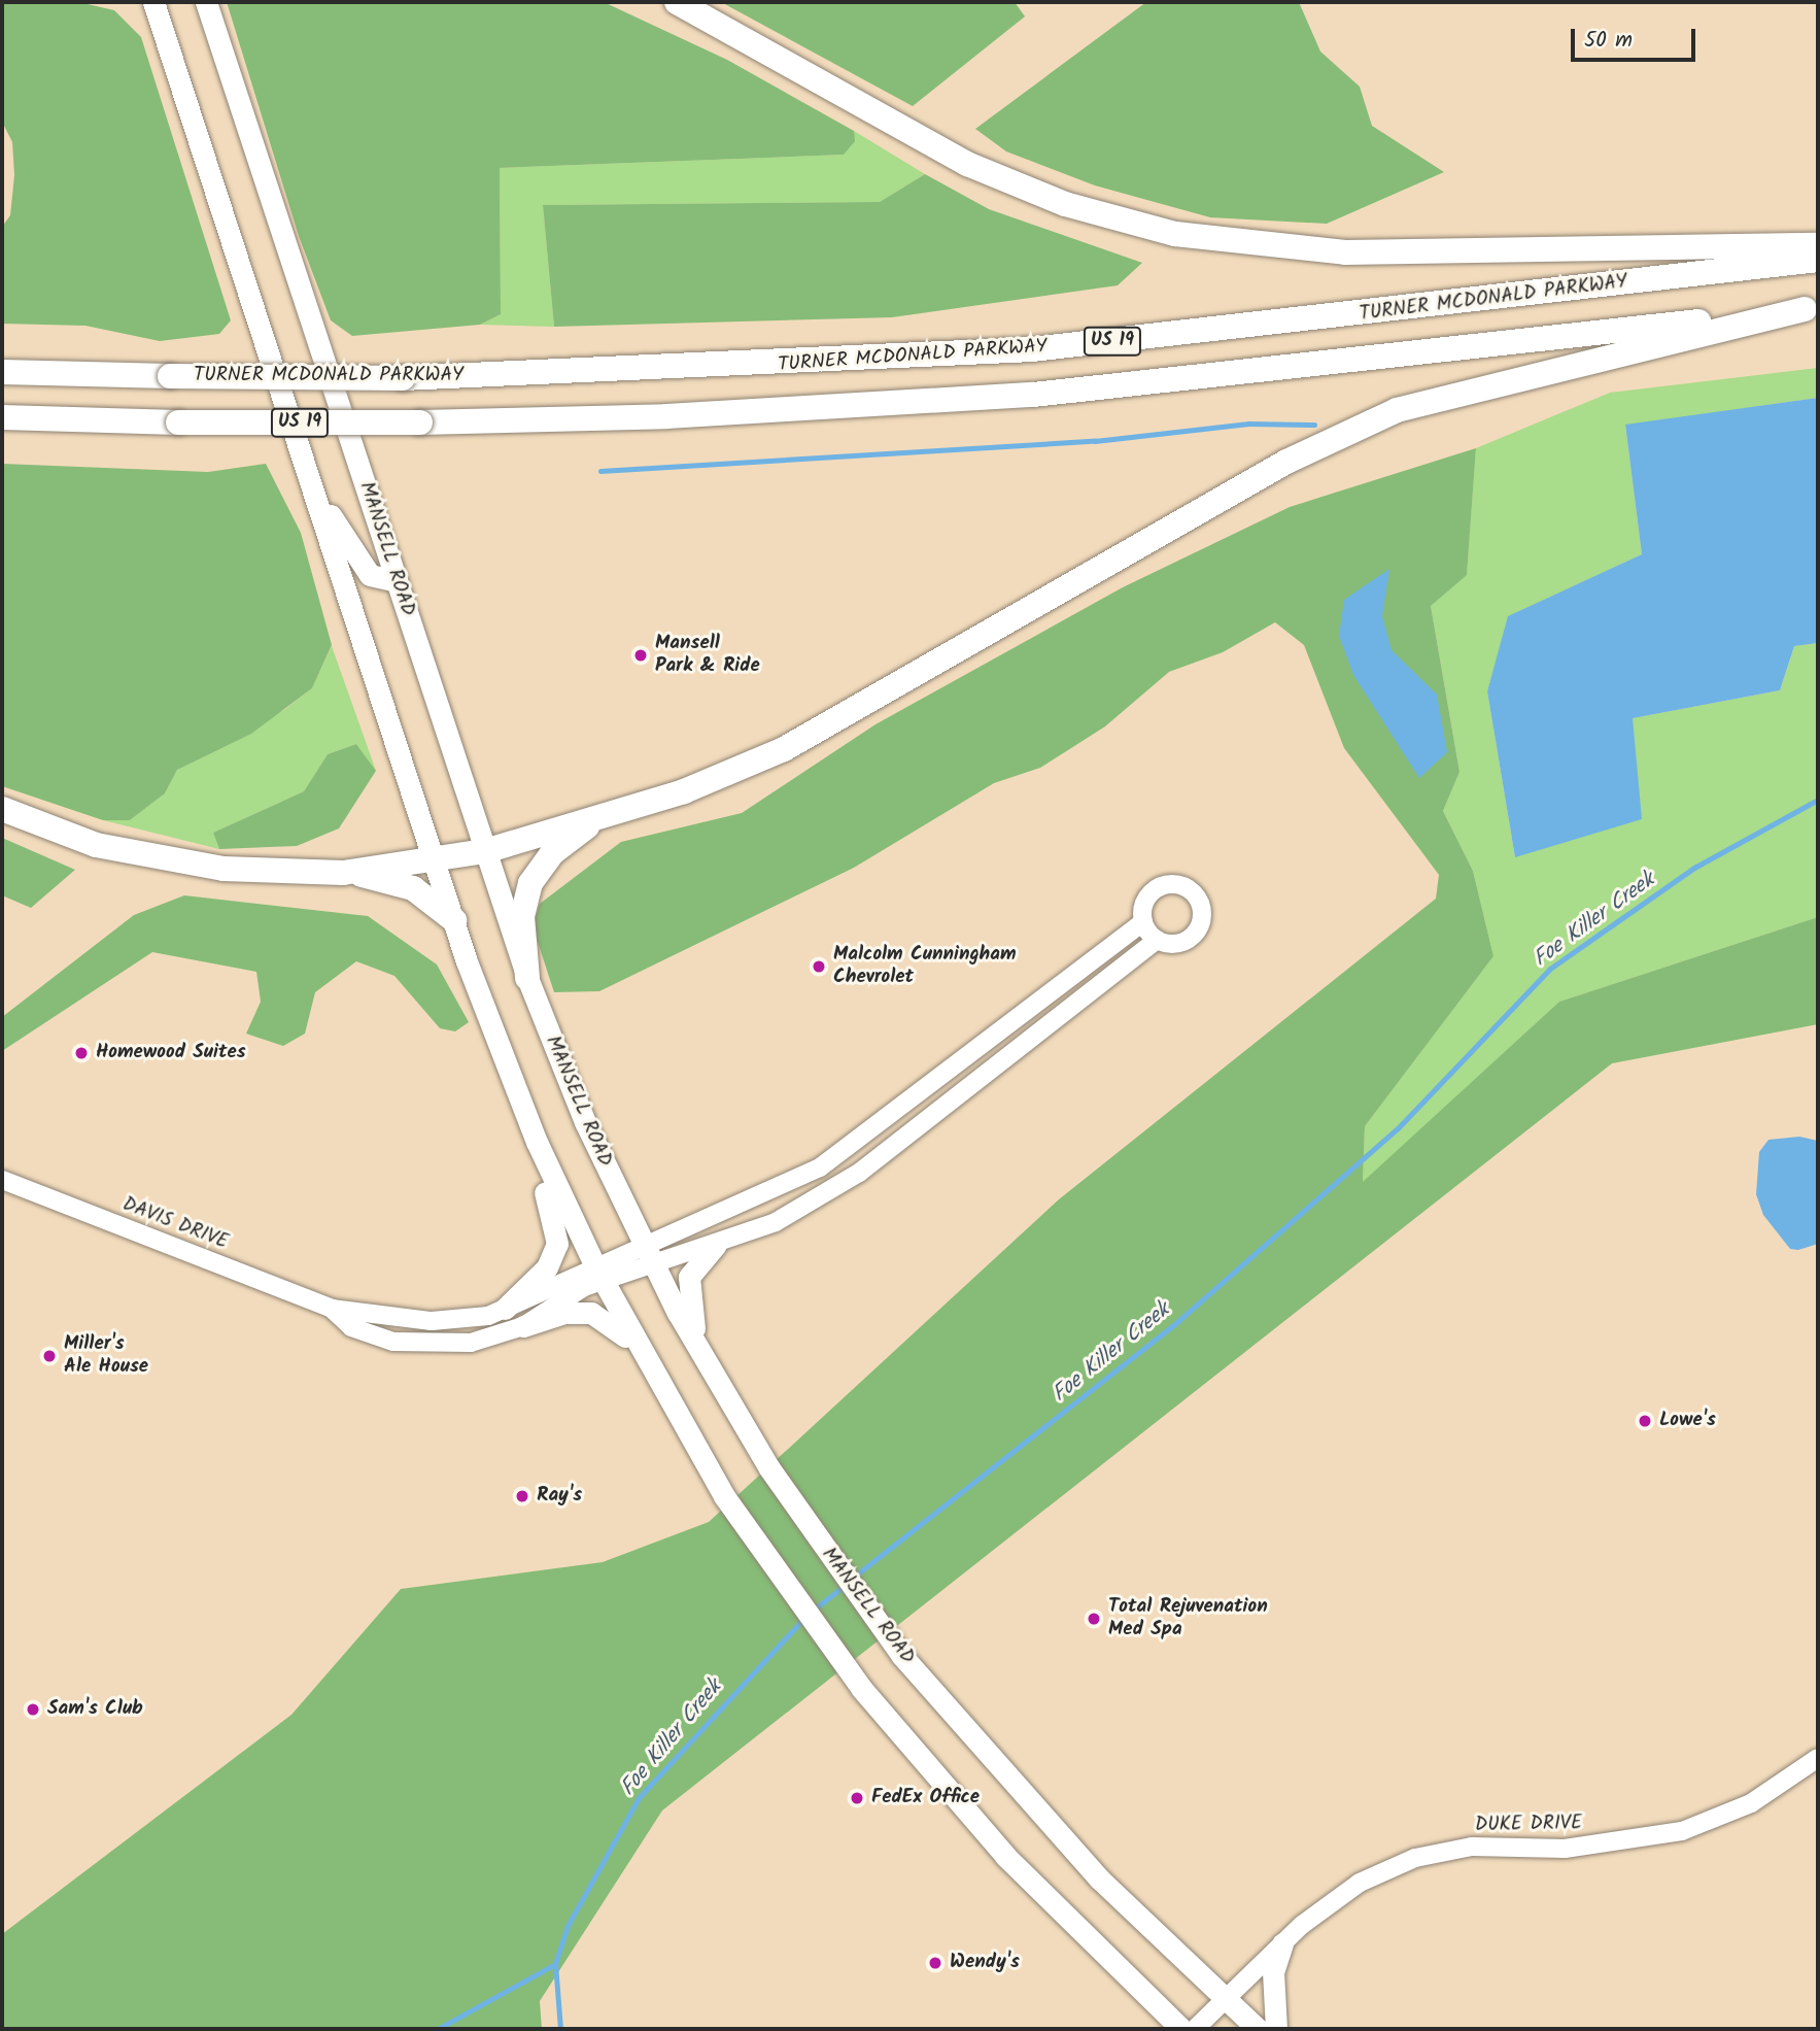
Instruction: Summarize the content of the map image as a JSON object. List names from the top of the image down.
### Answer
{
  "streets": {
    "highway": ["TURNER MCDONALD PARKWAY", "US 19"],
    "main road": ["MANSELL ROAD"],
    "street": ["DAVIS DRIVE", "DUKE DRIVE"]
  },
  "crossings": [
    ["MANSELL ROAD", "DUKE DRIVE"]
  ],
  "water": ["Foe Killer Creek"],
  "places": [
    "Mansell Park & Ride",
    "Malcolm Cunningham Chevrolet",
    "Homewood Suites",
    "Miller's Ale House",
    "Lowe's",
    "Ray's",
    "Total Rejuvenation Med Spa",
    "Sam's Club",
    "FedEx Office",
    "Wendy's"
  ],
  "scale_bar": "50 m"
}
